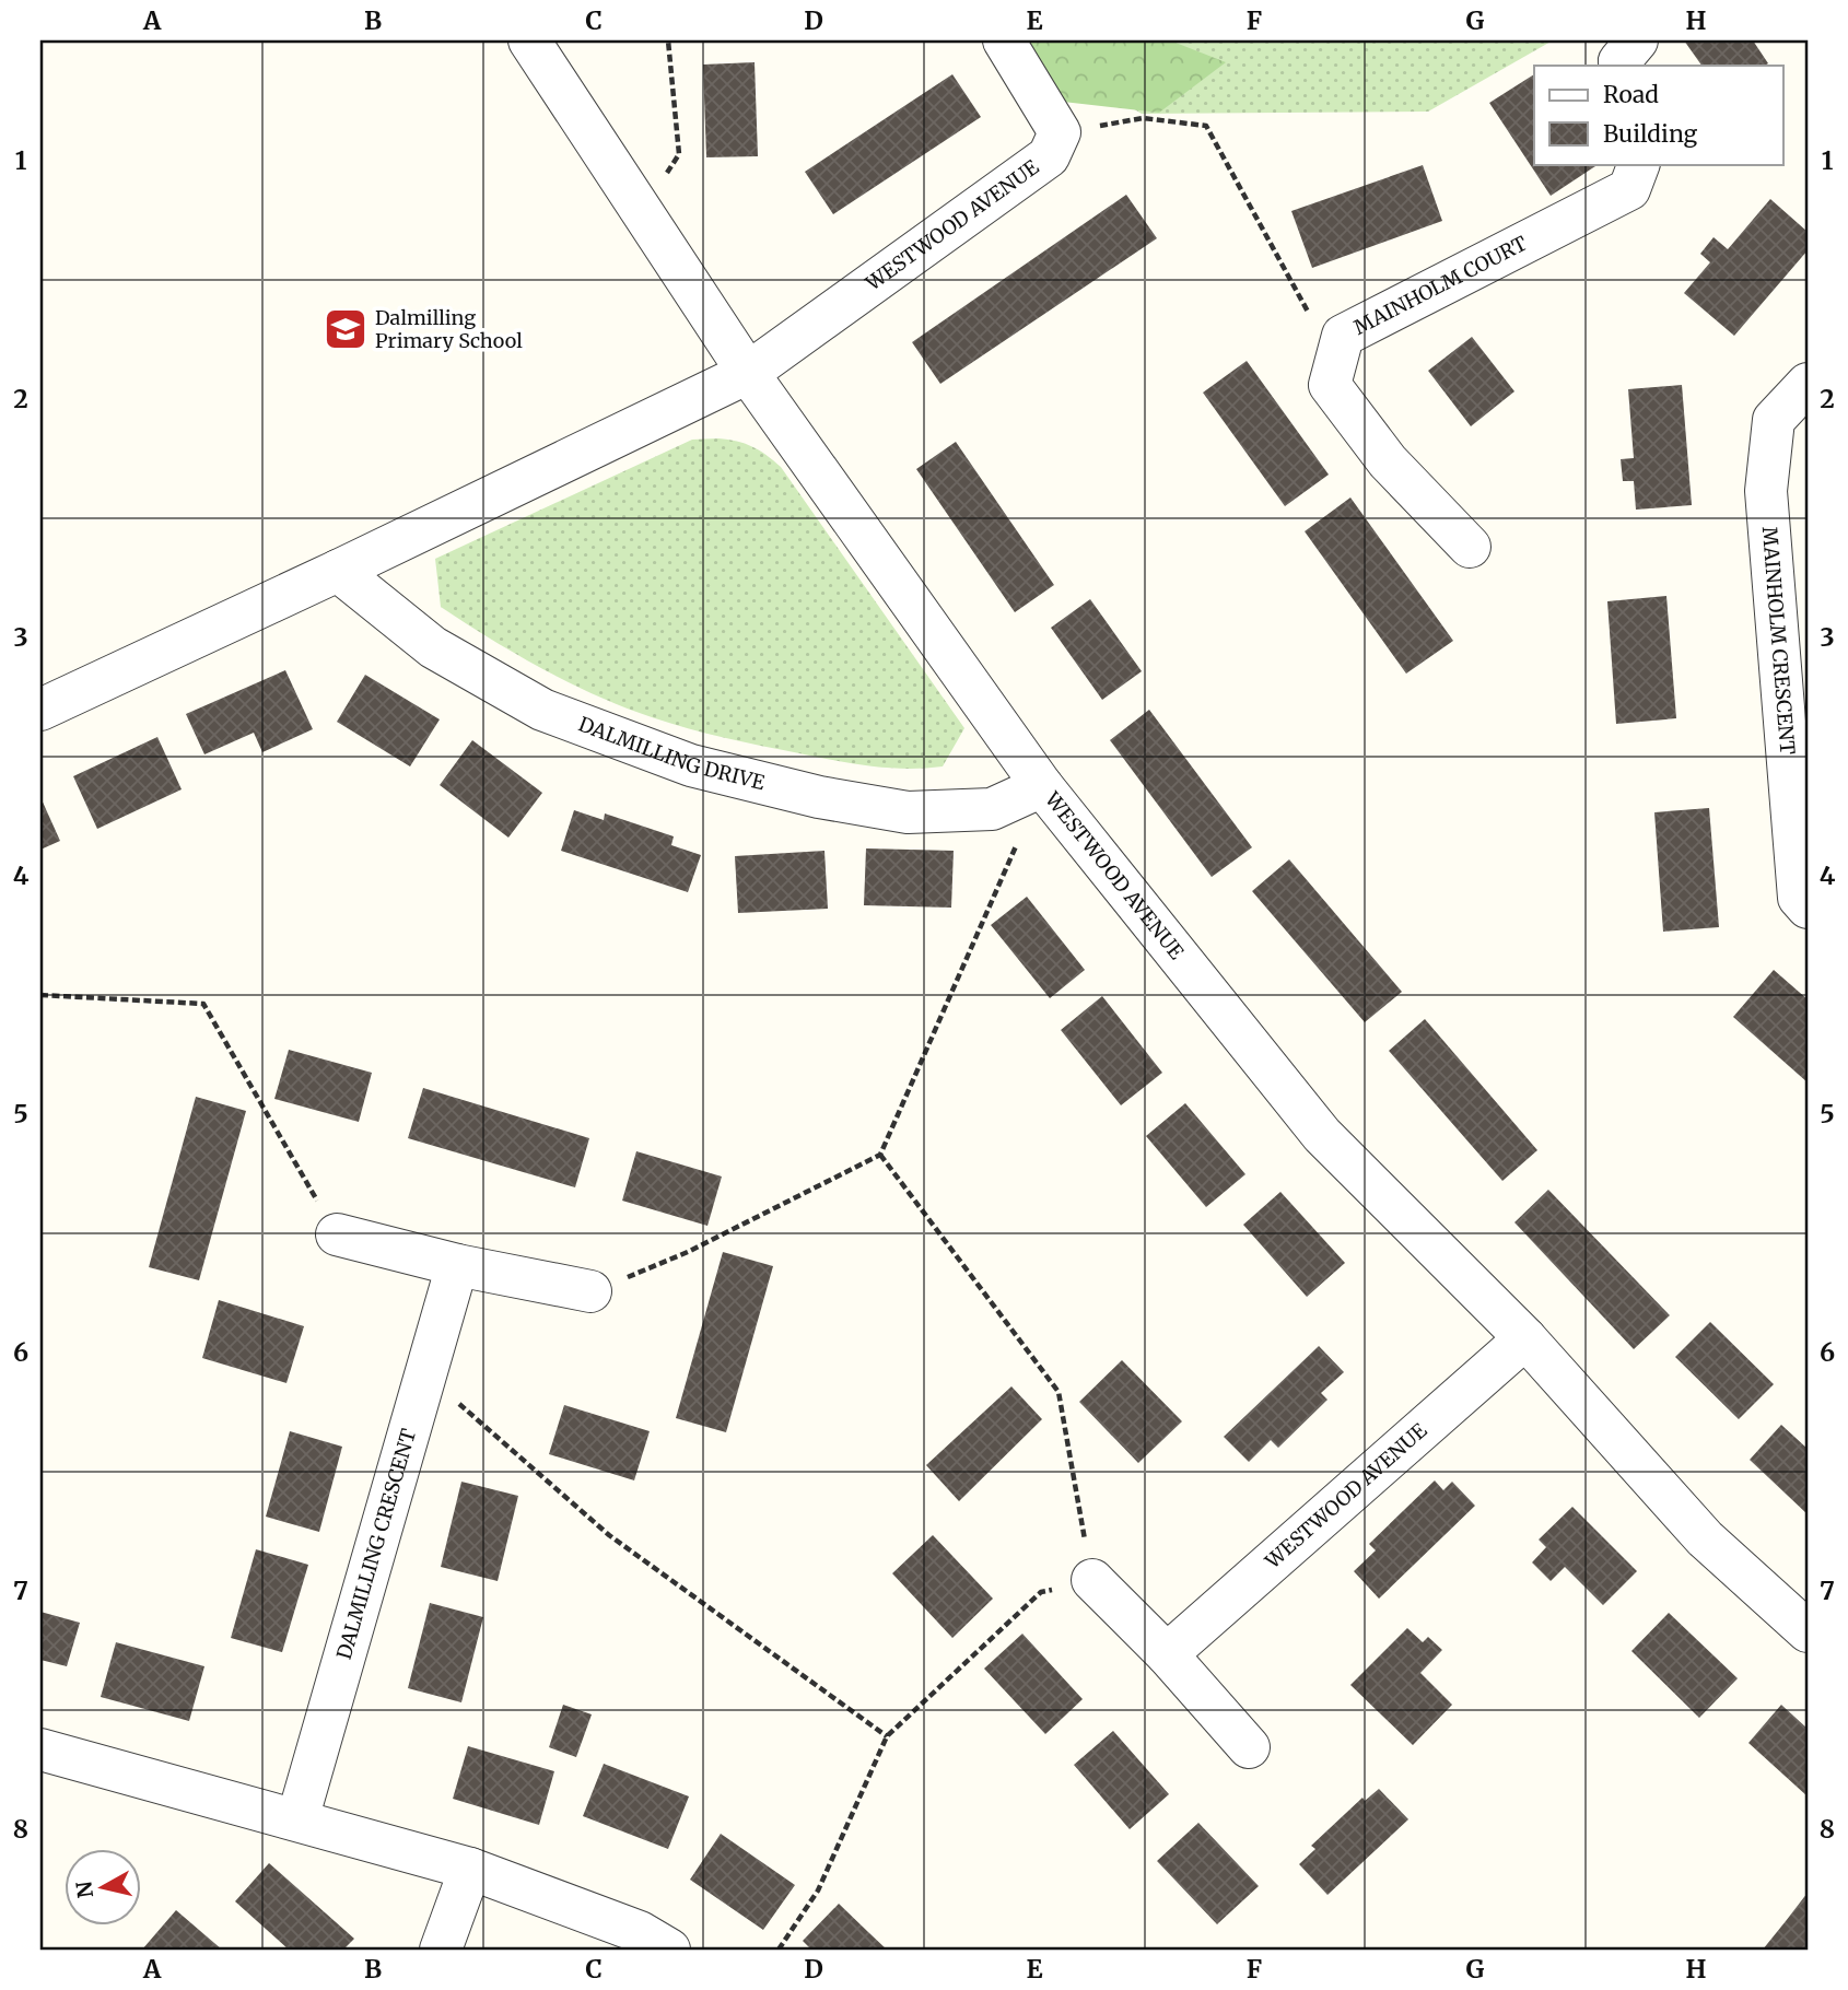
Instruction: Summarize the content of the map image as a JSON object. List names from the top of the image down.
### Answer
{
  "streets": {
    "street": [
      "WESTWOOD AVENUE",
      "MAINHOLM COURT",
      "MAINHOLM CRESCENT",
      "DALMILLING DRIVE",
      "DALMILLING CRESCENT"
    ]
  },
  "crossings": [
    ["WESTWOOD AVENUE", "DALMILLING DRIVE"]
  ],
  "places": {
    "school or university": ["Dalmilling Primary School"]
  },
  "legend": ["Road", "Building"],
  "north": "left",
  "grid": {
    "columns": [
      "A",
      "B",
      "C",
      "D",
      "E",
      "F",
      "G",
      "H"
    ],
    "rows": [
      "1",
      "2",
      "3",
      "4",
      "5",
      "6",
      "7",
      "8"
    ]
  }
}
